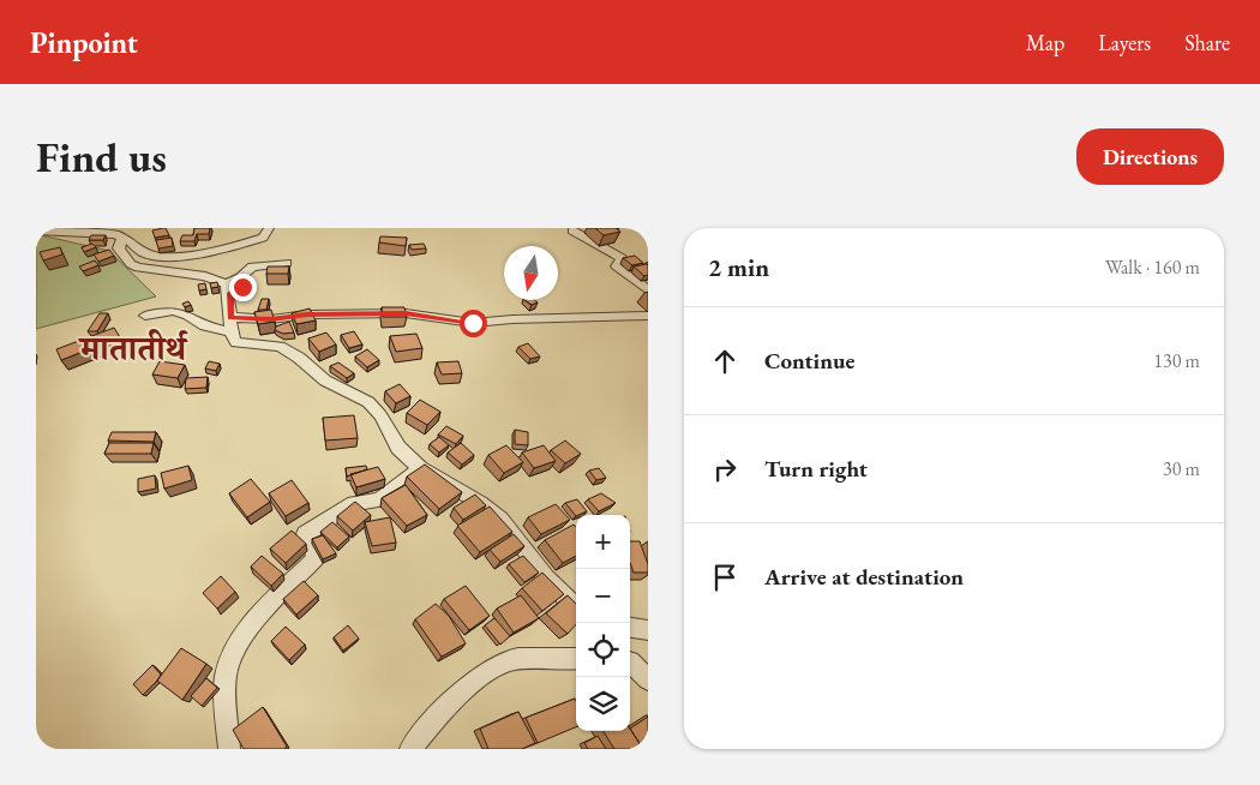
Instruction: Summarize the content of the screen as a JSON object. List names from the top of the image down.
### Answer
{
  "districts": ["मातातीर्थ"],
  "north": "bottom",
  "page": {
    "header": "Pinpoint",
    "nav": ["Map", "Layers", "Share"],
    "buttons": "Directions",
    "title": "Find us",
    "heading": ["2 min", "Walk · 160 m"],
    "list": [
      ["Continue", "130 m"],
      ["Turn right", "30 m"],
      "Arrive at destination"
    ],
    "map_buttons": ["+", "−"]
  }
}
